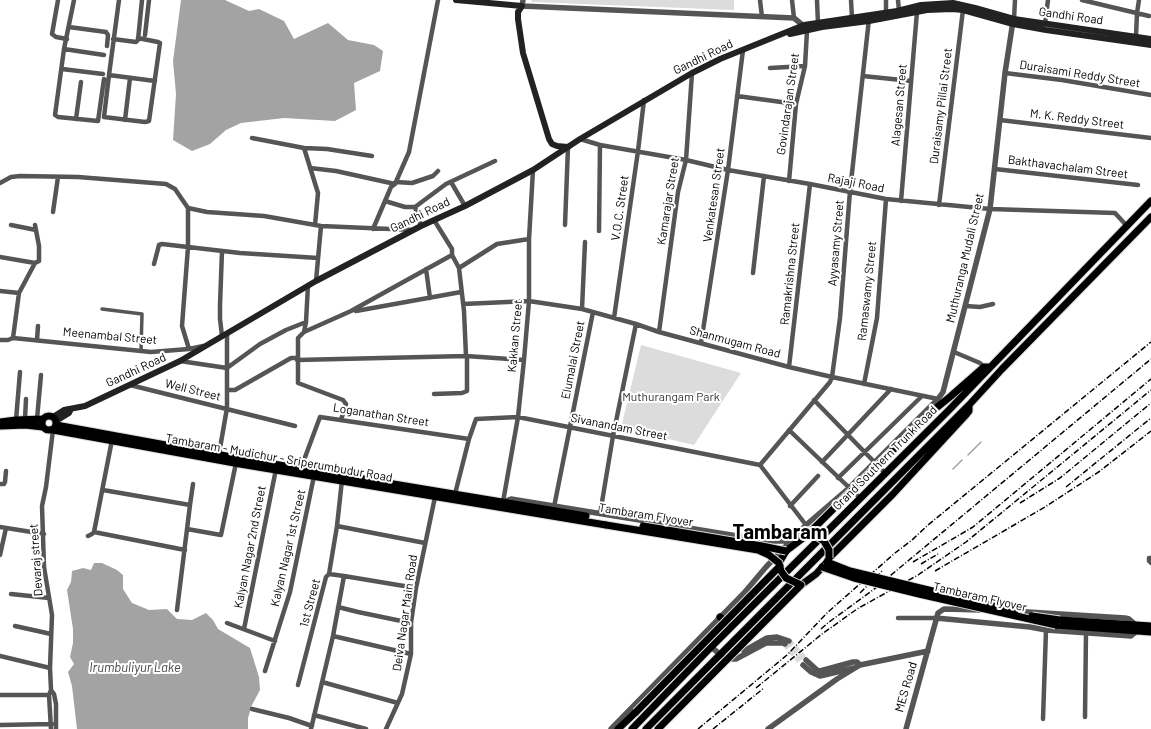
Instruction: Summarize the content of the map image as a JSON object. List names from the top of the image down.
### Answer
{
  "streets": {
    "main road": [
      "Gandhi Road",
      "Tambaram - Mudichur - Sriperumbudur Road",
      "Grand Southern Trunk Road",
      "Tambaram Flyover"
    ],
    "street": [
      "Duraisami Reddy Street",
      "Govindarajan Street",
      "Alagesan Street",
      "Duraisamy Pillai Street",
      "M. K. Reddy Street",
      "Bakthavachalam Street",
      "Rajaji Road",
      "Venkatesan Street",
      "Kamarajar Street",
      "V.O.C. Street",
      "Ayyasamy Street",
      "Muthuranga Mudali Street",
      "Ramakrishna Street",
      "Ramaswamy Street",
      "Meenambal Street",
      "Kakkan Street",
      "Shanmugam Road",
      "Elumalai Street",
      "Well Street",
      "Loganathan Street",
      "Sivanandam Street",
      "Kalyan Nagar 2nd Street",
      "Kalyan Nagar 1st Street",
      "Devaraj street",
      "1st Street",
      "Deiva Nagar Main Road",
      "MES Road"
    ]
  },
  "crossings": [
    ["Gandhi Road", "Govindarajan Street"],
    ["Gandhi Road", "Alagesan Street"],
    ["Gandhi Road", "Duraisamy Pillai Street"],
    ["Gandhi Road", "Rajaji Road"],
    ["Gandhi Road", "Venkatesan Street"],
    ["Gandhi Road", "Kamarajar Street"],
    ["Gandhi Road", "V.O.C. Street"],
    ["Gandhi Road", "Ayyasamy Street"],
    ["Gandhi Road", "Muthuranga Mudali Street"],
    ["Gandhi Road", "Meenambal Street"],
    ["Gandhi Road", "Kakkan Street"],
    ["Gandhi Road", "Well Street"],
    ["Gandhi Road", "Tambaram - Mudichur - Sriperumbudur Road"],
    ["Gandhi Road", "Devaraj street"],
    ["Duraisami Reddy Street", "Muthuranga Mudali Street"],
    ["Govindarajan Street", "Rajaji Road"],
    ["Alagesan Street", "Rajaji Road"],
    ["Duraisamy Pillai Street", "Rajaji Road"],
    ["M. K. Reddy Street", "Muthuranga Mudali Street"],
    ["Bakthavachalam Street", "Muthuranga Mudali Street"],
    ["Rajaji Road", "Venkatesan Street"],
    ["Rajaji Road", "Kamarajar Street"],
    ["Rajaji Road", "V.O.C. Street"],
    ["Rajaji Road", "Ayyasamy Street"],
    ["Rajaji Road", "Muthuranga Mudali Street"],
    ["Rajaji Road", "Ramakrishna Street"],
    ["Rajaji Road", "Ramaswamy Street"],
    ["Rajaji Road", "Grand Southern Trunk Road"],
    ["Venkatesan Street", "Shanmugam Road"],
    ["Kamarajar Street", "Shanmugam Road"],
    ["V.O.C. Street", "Shanmugam Road"],
    ["Ayyasamy Street", "Shanmugam Road"],
    ["Muthuranga Mudali Street", "Shanmugam Road"],
    ["Ramakrishna Street", "Shanmugam Road"],
    ["Ramaswamy Street", "Shanmugam Road"],
    ["Kakkan Street", "Shanmugam Road"],
    ["Kakkan Street", "Sivanandam Street"],
    ["Kakkan Street", "Tambaram - Mudichur - Sriperumbudur Road"],
    ["Kakkan Street", "Tambaram Flyover"],
    ["Shanmugam Road", "Elumalai Street"],
    ["Elumalai Street", "Sivanandam Street"],
    ["Loganathan Street", "Sivanandam Street"],
    ["Loganathan Street", "Tambaram - Mudichur - Sriperumbudur Road"],
    ["Sivanandam Street", "Tambaram - Mudichur - Sriperumbudur Road"],
    ["Tambaram - Mudichur - Sriperumbudur Road", "Tambaram Flyover"],
    ["Tambaram - Mudichur - Sriperumbudur Road", "Kalyan Nagar 2nd Street"],
    ["Tambaram - Mudichur - Sriperumbudur Road", "Kalyan Nagar 1st Street"],
    ["Tambaram - Mudichur - Sriperumbudur Road", "Devaraj street"],
    ["Tambaram - Mudichur - Sriperumbudur Road", "1st Street"],
    ["Tambaram - Mudichur - Sriperumbudur Road", "Deiva Nagar Main Road"]
  ],
  "districts": ["Tambaram"],
  "water": ["Irumbuliyur Lake"],
  "parks": ["Muthurangam Park"]
}
